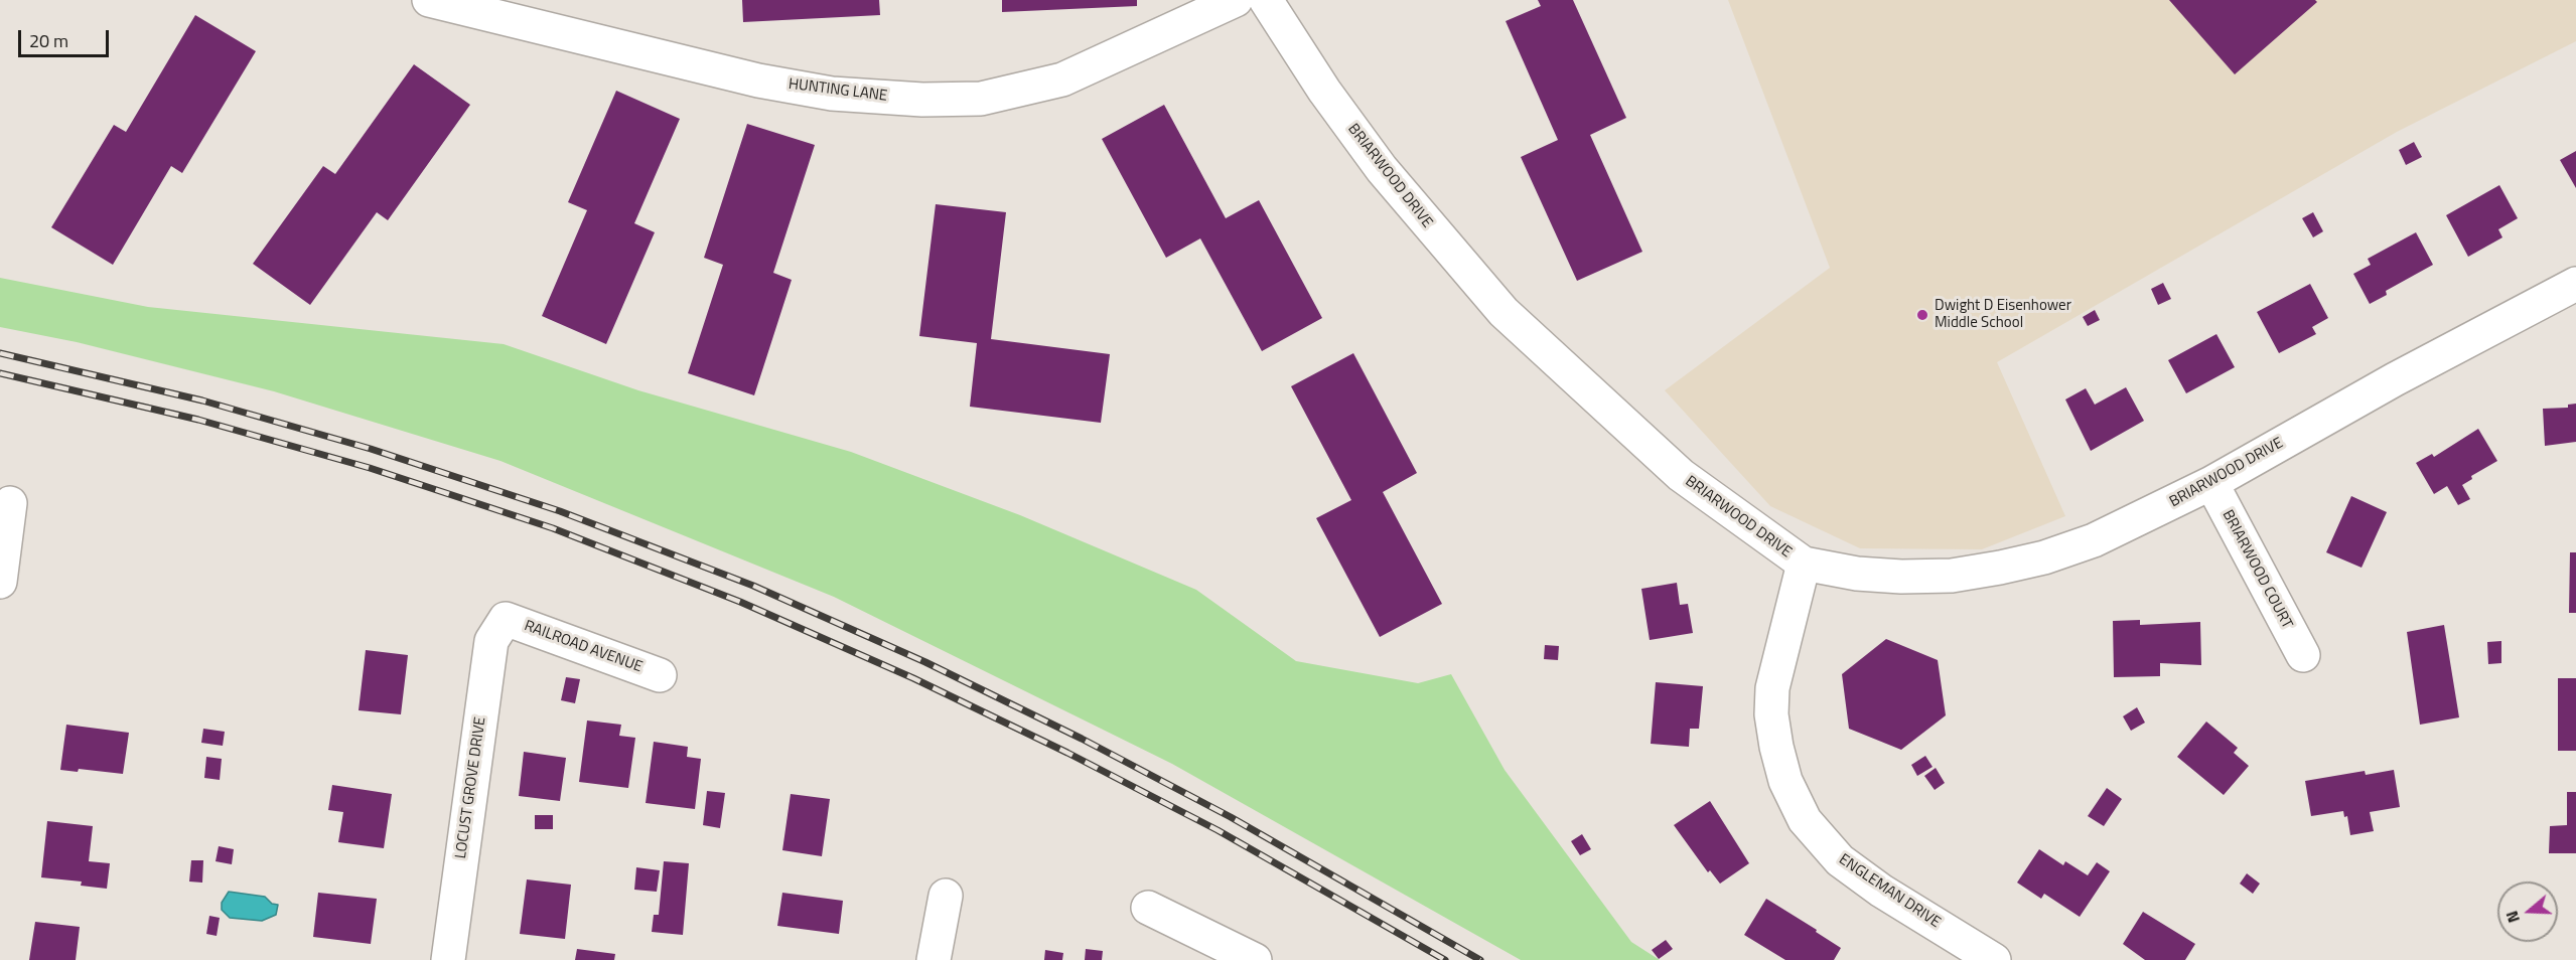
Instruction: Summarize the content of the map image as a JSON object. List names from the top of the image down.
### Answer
{
  "streets": {
    "street": [
      "HUNTING LANE",
      "BRIARWOOD DRIVE",
      "BRIARWOOD COURT",
      "RAILROAD AVENUE",
      "LOCUST GROVE DRIVE",
      "ENGLEMAN DRIVE"
    ]
  },
  "crossings": [
    ["BRIARWOOD DRIVE", "BRIARWOOD COURT"],
    ["BRIARWOOD DRIVE", "ENGLEMAN DRIVE"],
    ["RAILROAD AVENUE", "LOCUST GROVE DRIVE"]
  ],
  "places": ["Dwight D Eisenhower Middle School"],
  "scale_bar": "20 m",
  "north": "left"
}
